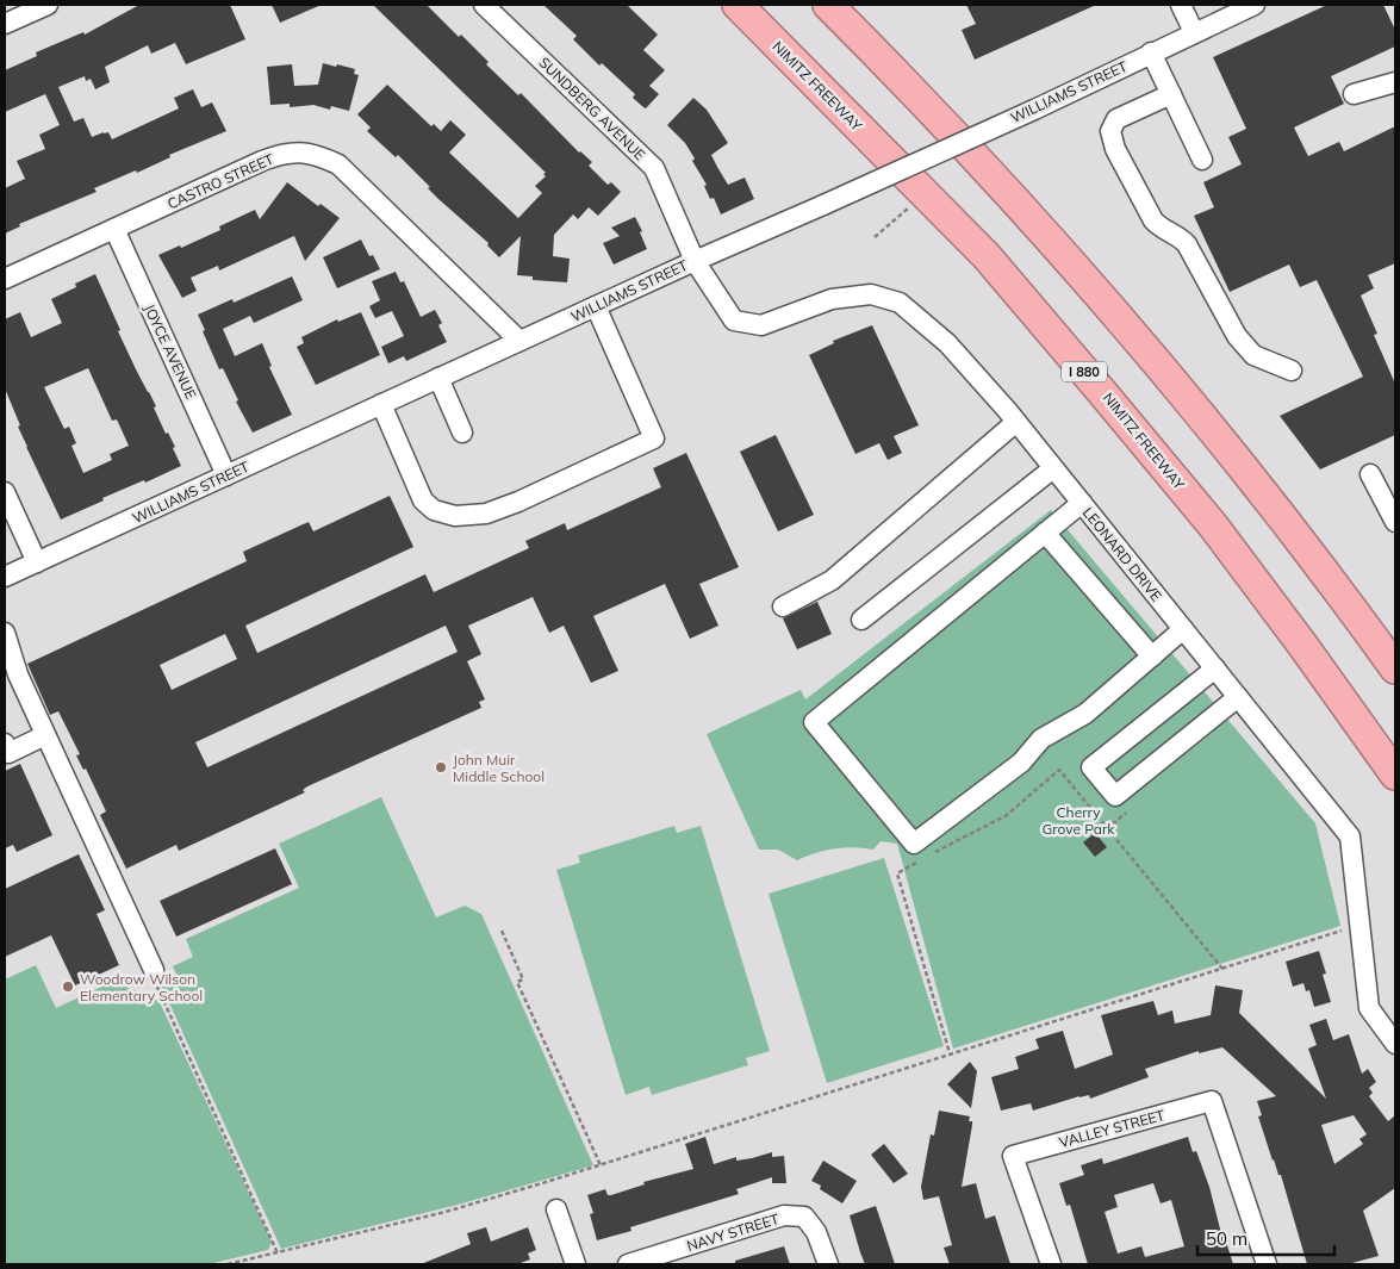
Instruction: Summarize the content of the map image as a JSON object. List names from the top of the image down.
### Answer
{
  "streets": {
    "highway": ["NIMITZ FREEWAY", "I 880"],
    "street": [
      "WILLIAMS STREET",
      "SUNDBERG AVENUE",
      "CASTRO STREET",
      "JOYCE AVENUE",
      "LEONARD DRIVE",
      "VALLEY STREET",
      "NAVY STREET"
    ]
  },
  "crossings": [
    ["WILLIAMS STREET", "SUNDBERG AVENUE"],
    ["WILLIAMS STREET", "CASTRO STREET"],
    ["WILLIAMS STREET", "JOYCE AVENUE"],
    ["WILLIAMS STREET", "LEONARD DRIVE"],
    ["SUNDBERG AVENUE", "LEONARD DRIVE"],
    ["CASTRO STREET", "JOYCE AVENUE"]
  ],
  "parks": ["Cherry Grove Park"],
  "places": ["John Muir Middle School", "Woodrow Wilson Elementary School"],
  "scale_bar": "50 m"
}
